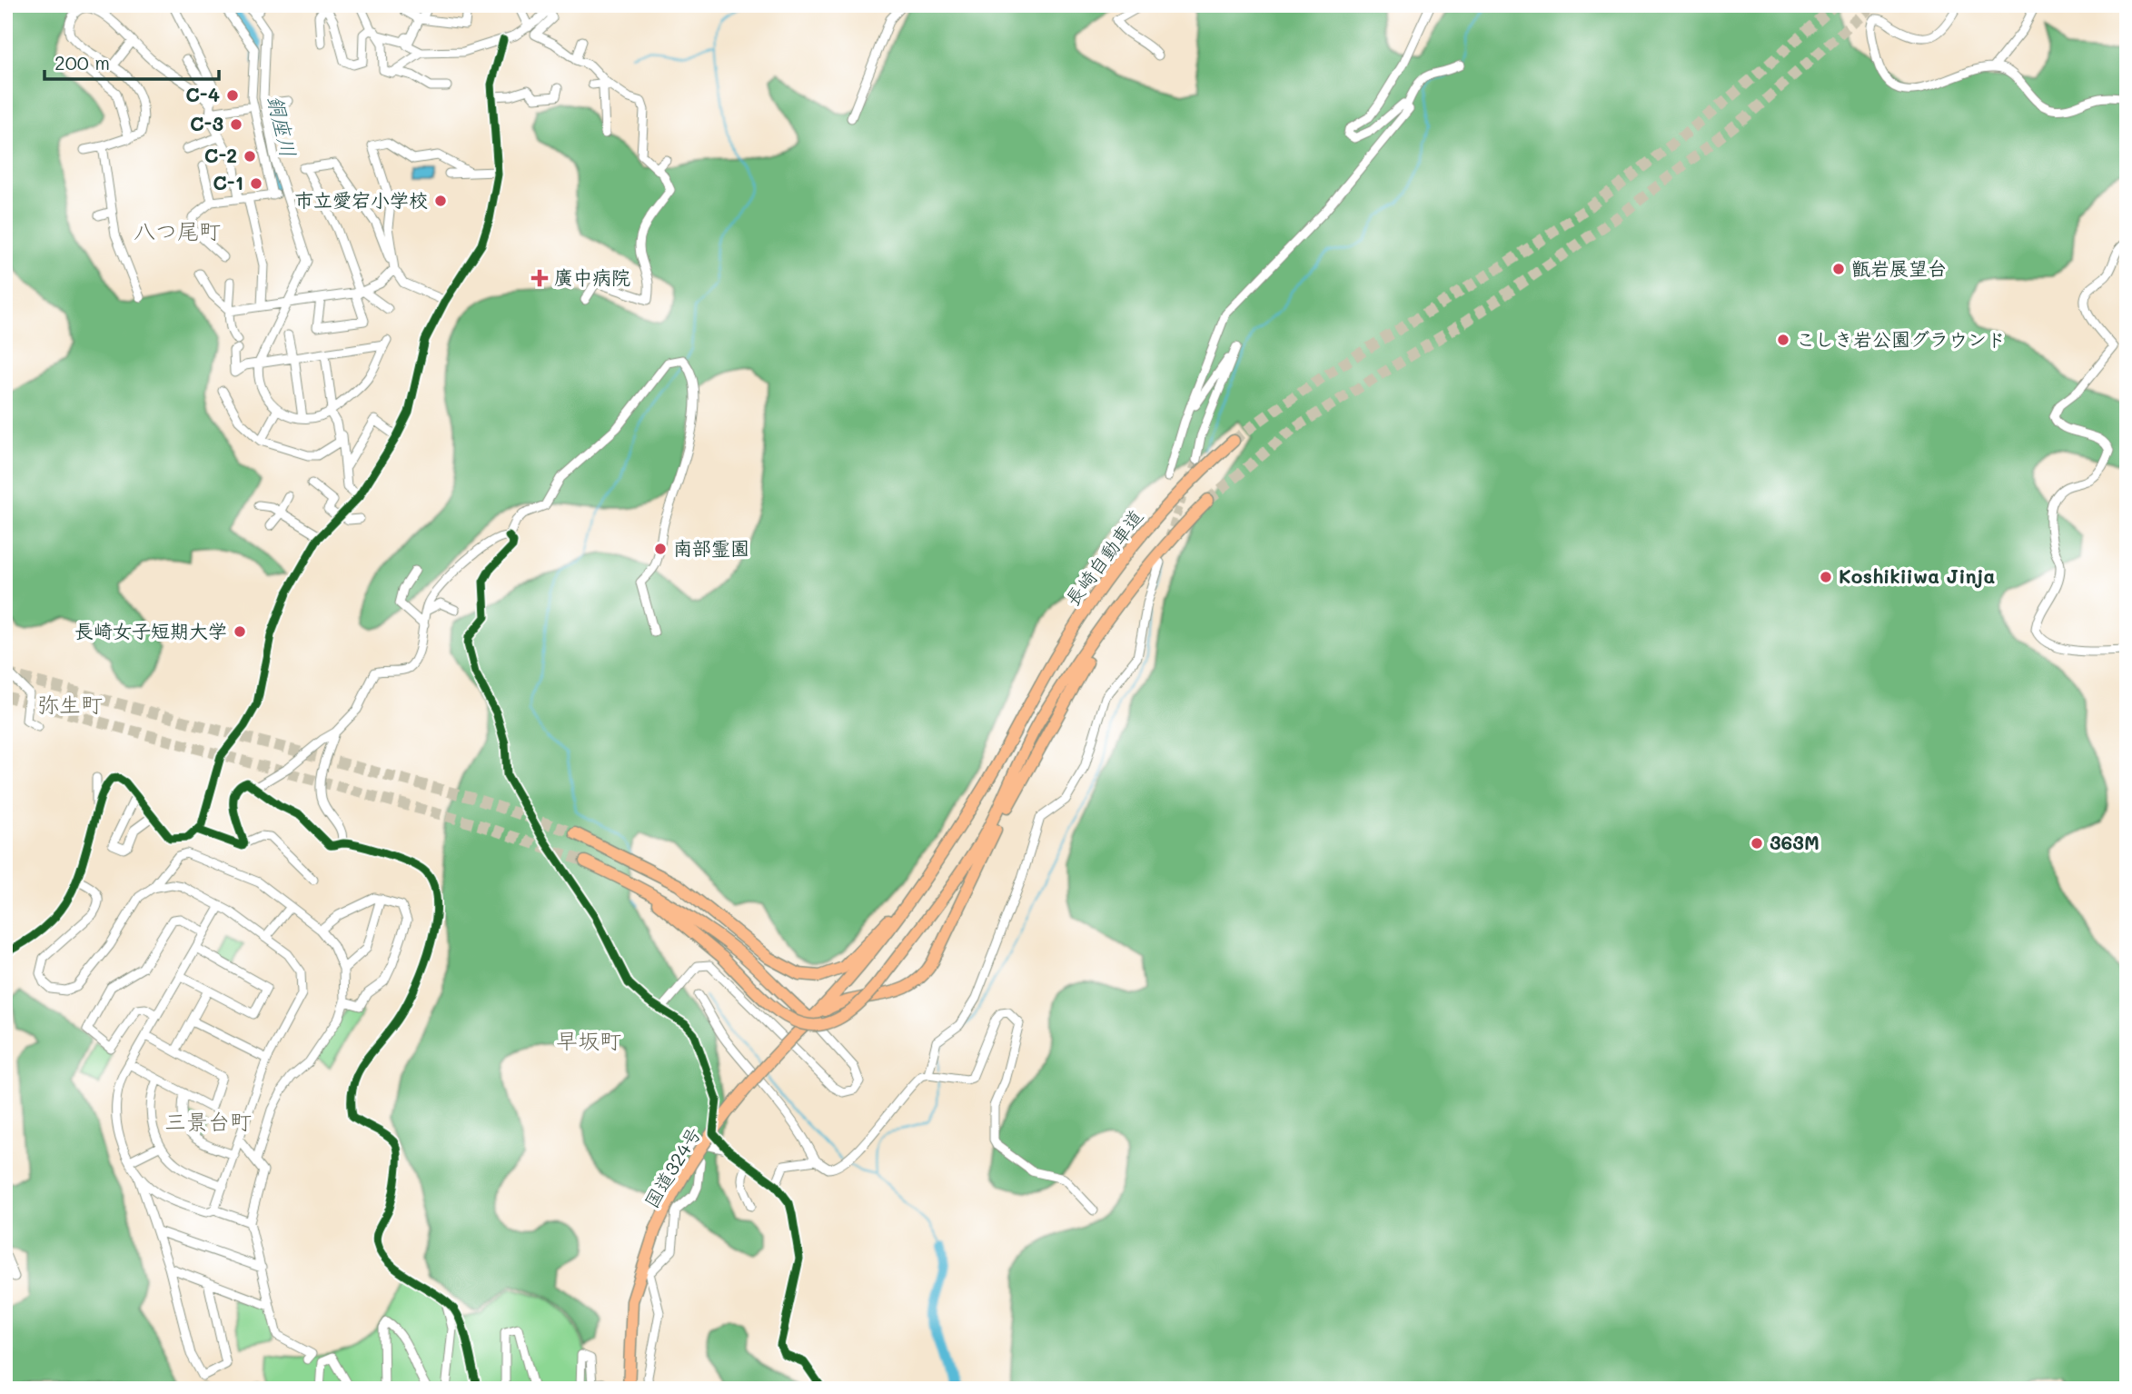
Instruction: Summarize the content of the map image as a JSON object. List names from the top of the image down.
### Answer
{
  "streets": {
    "highway": ["長崎自動車道", "国道324号"]
  },
  "districts": [
    "八つ尾町",
    "弥生町",
    "早坂町",
    "三景台町"
  ],
  "water": ["銅座川"],
  "places": {
    "other": [
      "C-4",
      "C-3",
      "C-2",
      "C-1",
      "市立愛宕小学校",
      "甑岩展望台",
      "こしき岩公園グラウンド",
      "南部霊園",
      "Koshikiiwa Jinja",
      "長崎女子短期大学",
      "363M"
    ],
    "health": ["廣中病院"]
  },
  "scale_bar": "200 m"
}
